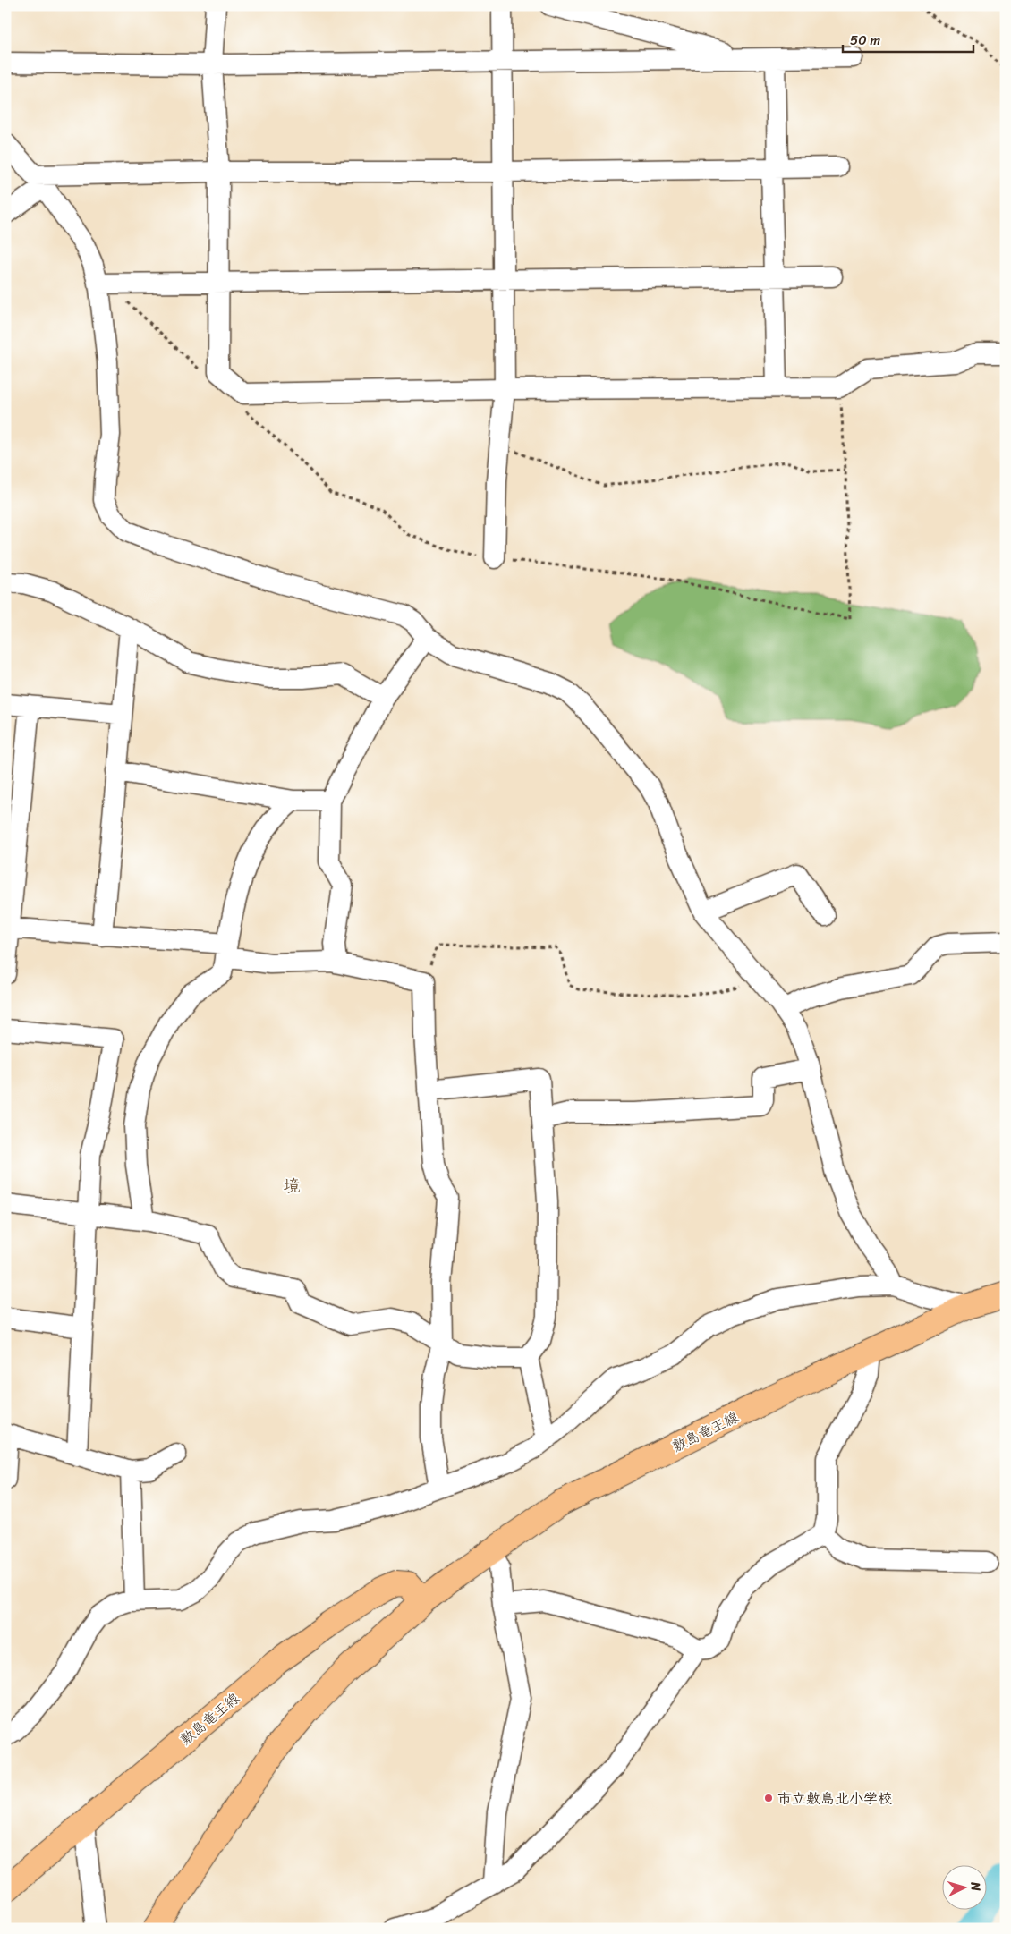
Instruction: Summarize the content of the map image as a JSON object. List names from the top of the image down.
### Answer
{
  "streets": {
    "main road": ["敷島竜王線"]
  },
  "districts": ["境"],
  "places": ["市立敷島北小学校"],
  "scale_bar": "50 m",
  "north": "right"
}
